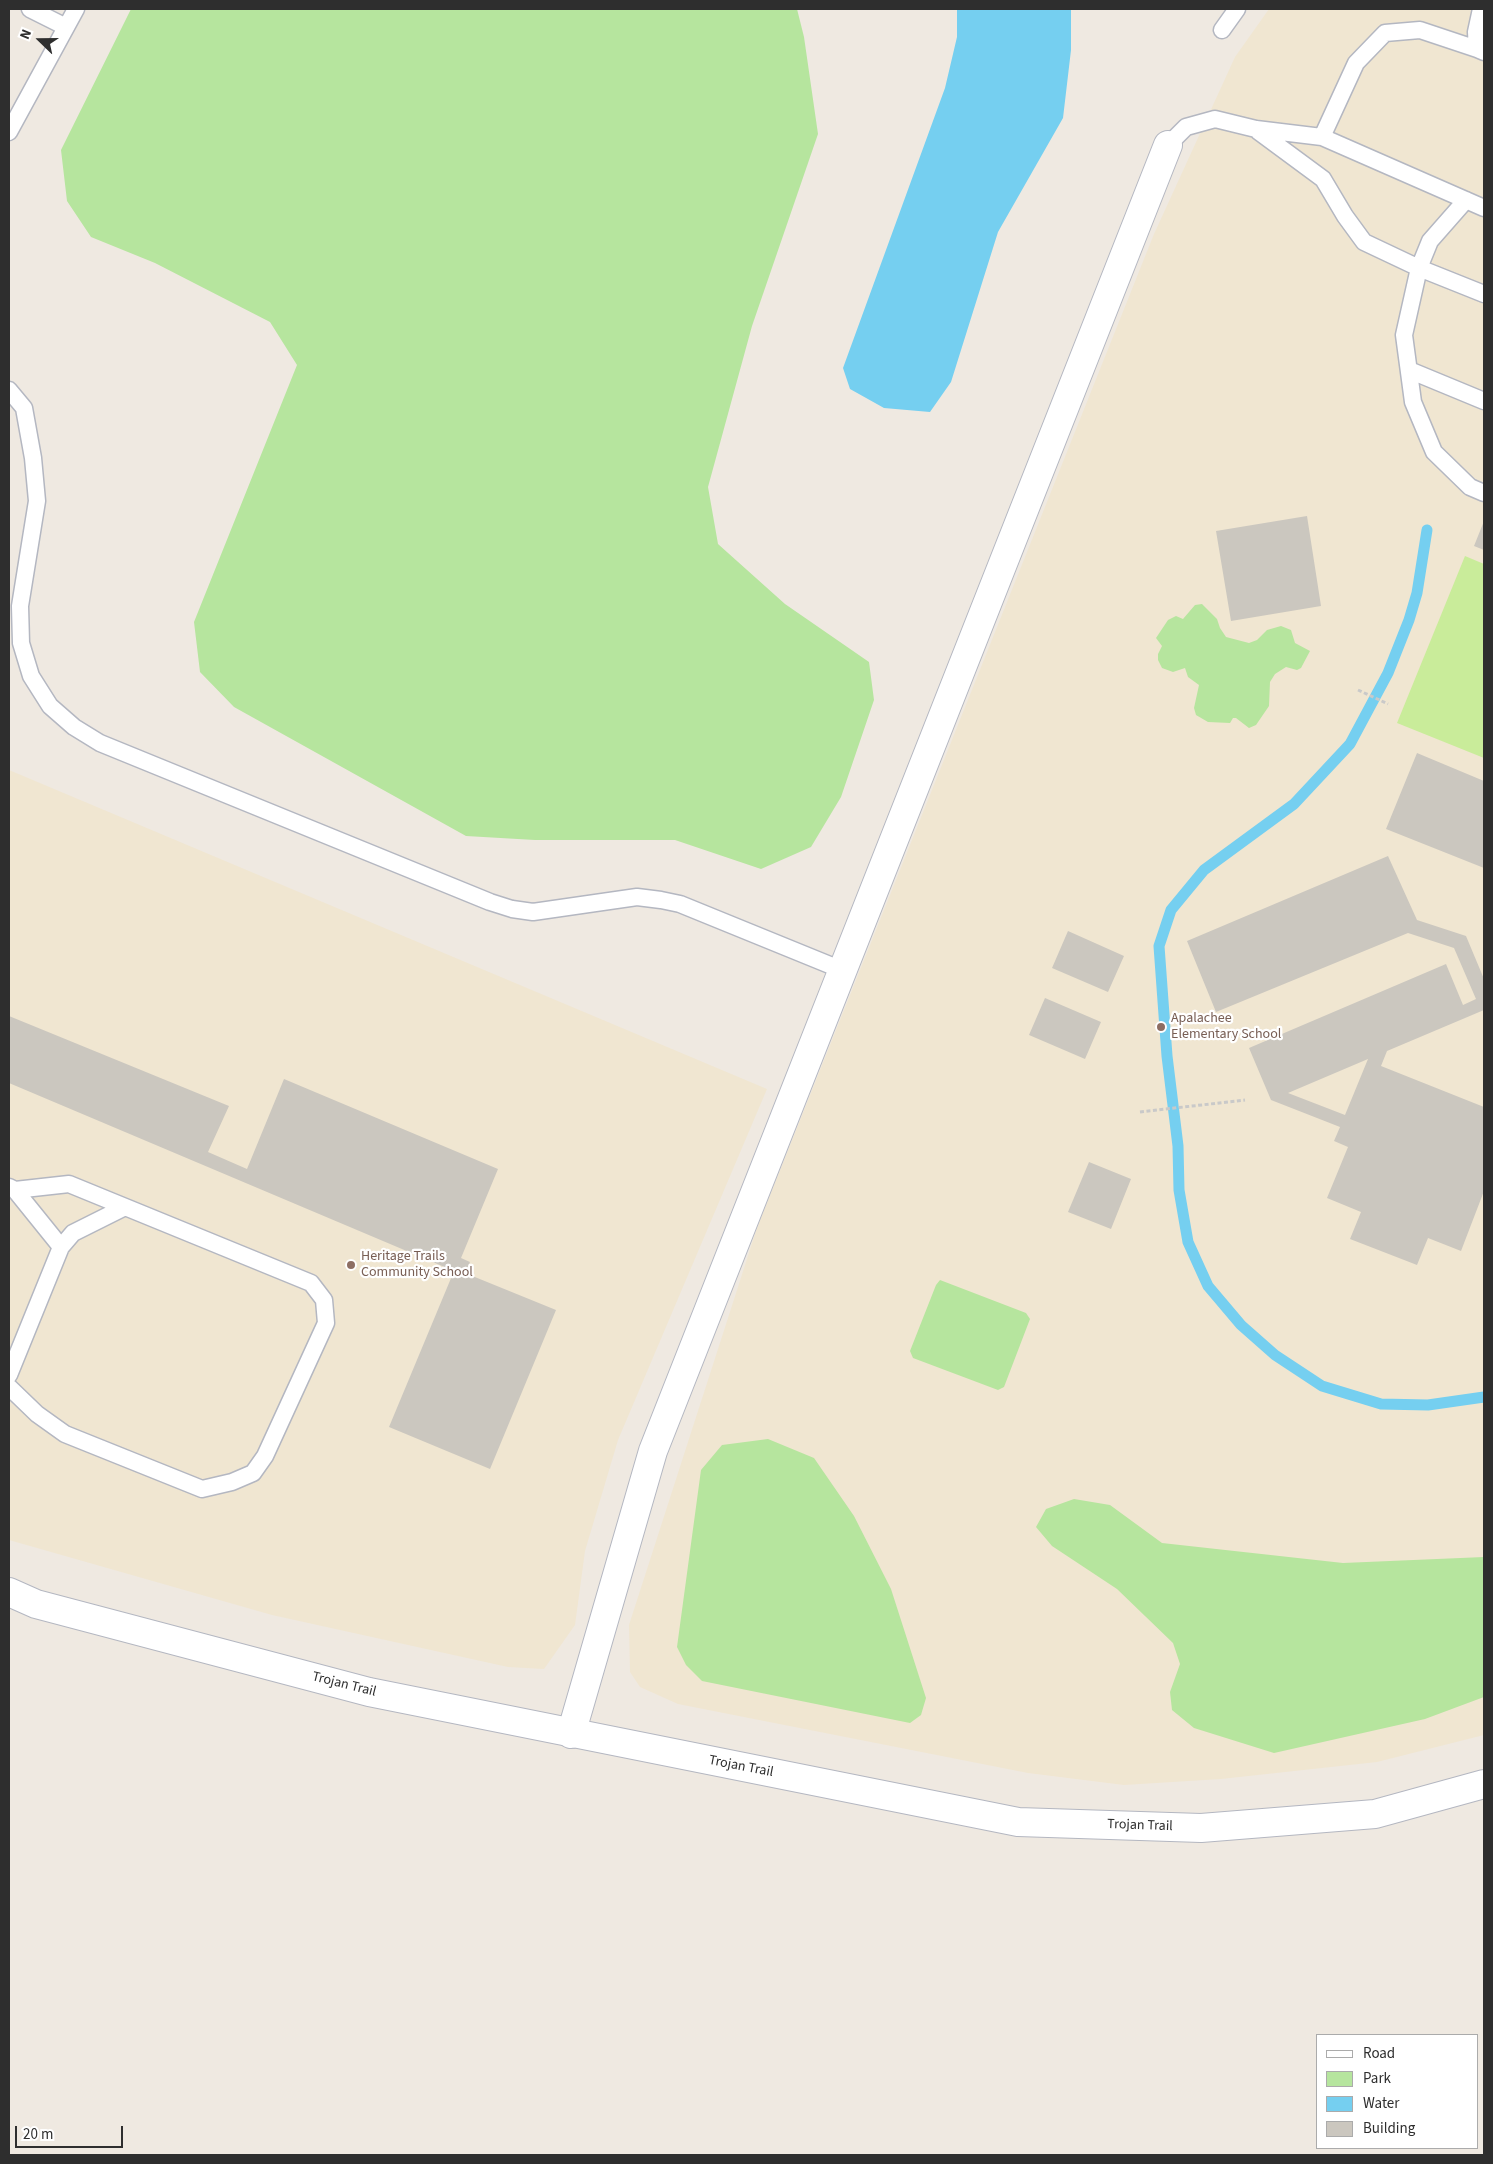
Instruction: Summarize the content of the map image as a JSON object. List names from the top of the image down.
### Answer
{
  "streets": {
    "street": ["Trojan Trail"]
  },
  "places": ["Apalachee Elementary School", "Heritage Trails Community School"],
  "legend": [
    "Road",
    "Park",
    "Water",
    "Building"
  ],
  "scale_bar": "20 m",
  "north": "left"
}
